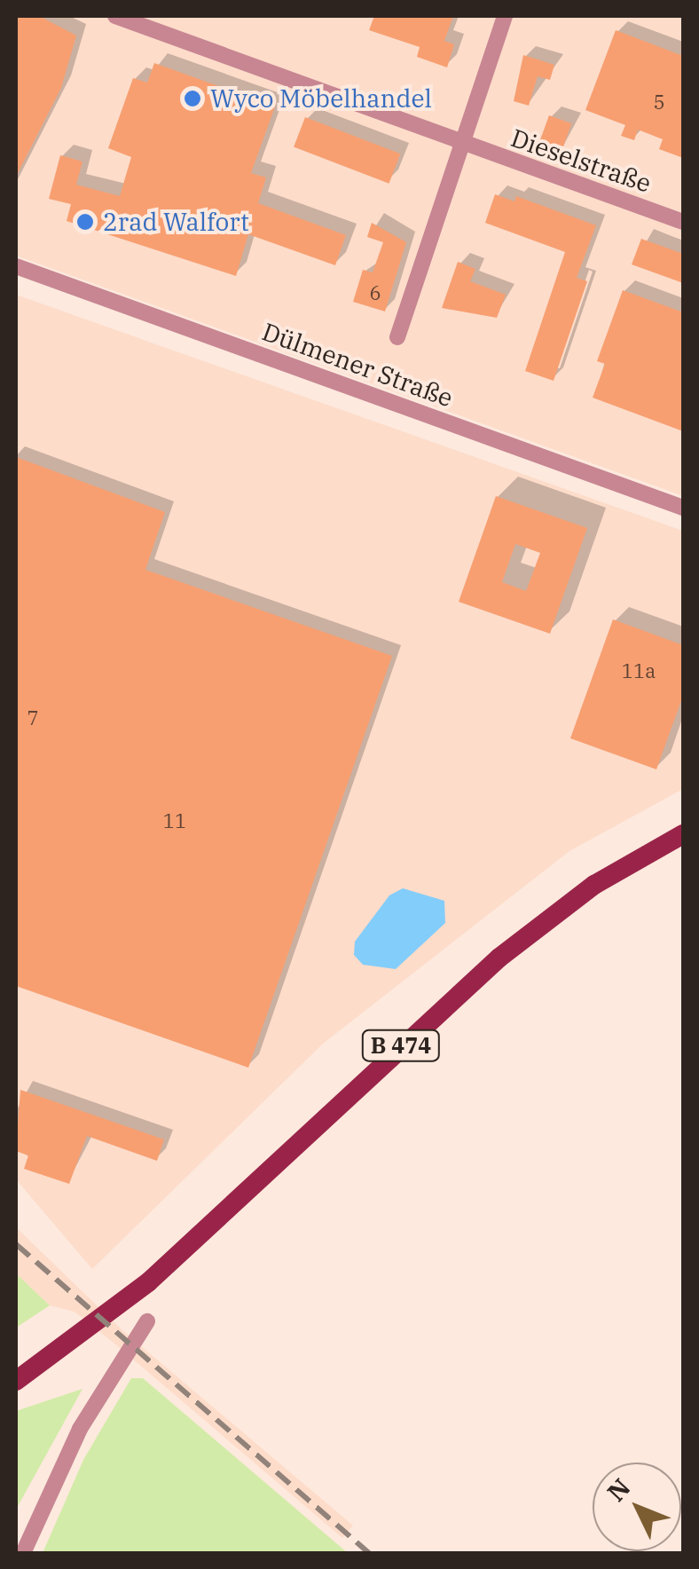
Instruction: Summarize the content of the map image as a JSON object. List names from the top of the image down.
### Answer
{
  "streets": {
    "main road": ["B 474"],
    "street": ["Dieselstraße", "Dülmener Straße"]
  },
  "places": ["Wyco Möbelhandel", "2rad Walfort"],
  "house_numbers": [
    "5",
    "6",
    "11a",
    "7",
    "11"
  ],
  "north": "top left"
}
